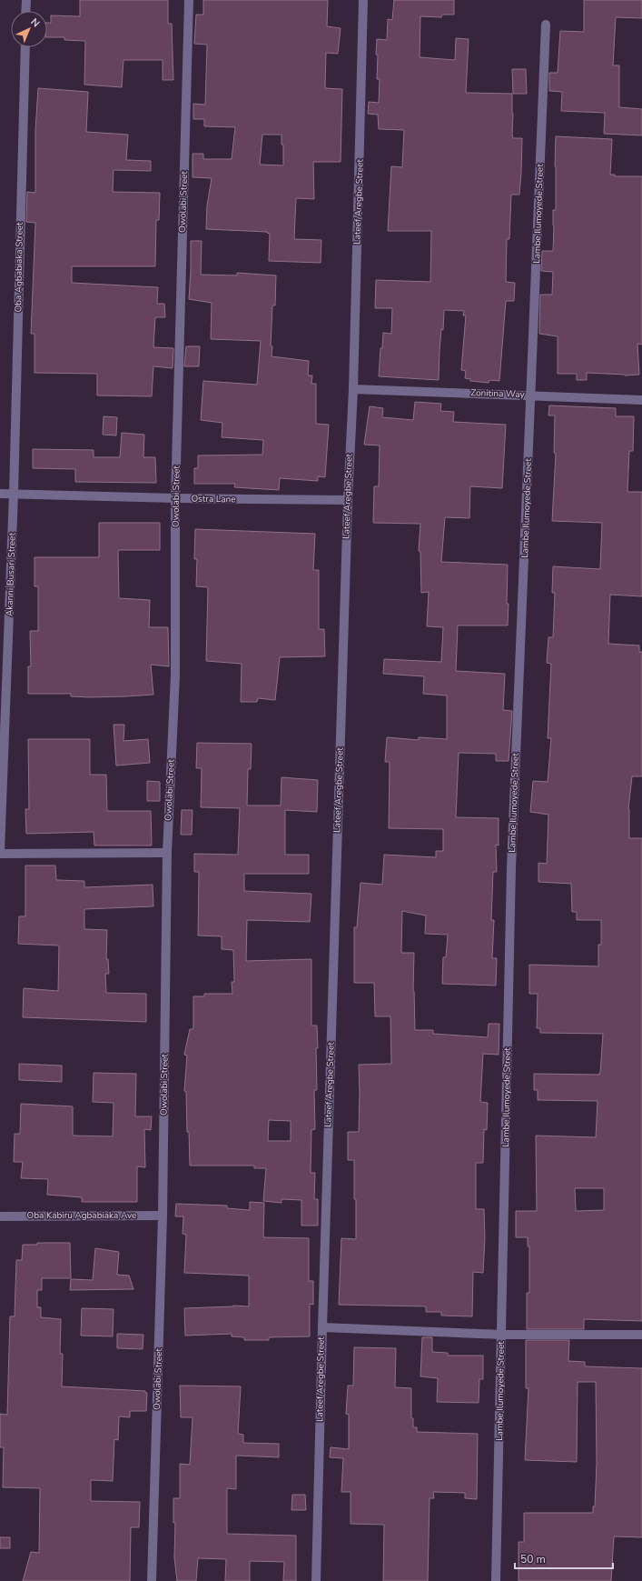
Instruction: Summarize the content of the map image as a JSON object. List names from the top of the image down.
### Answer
{
  "streets": {
    "street": [
      "Owolabi Street",
      "Lateef Aregbe Street",
      "Lambe Ilumoyede Street",
      "Oba Agbabiaka Street",
      "Zonitina Way",
      "Ostra Lane",
      "Akanni Busari Street",
      "Oba Kabiru Agbabiaka Ave"
    ]
  },
  "crossings": [
    ["Owolabi Street", "Ostra Lane"],
    ["Owolabi Street", "Oba Kabiru Agbabiaka Ave"],
    ["Lateef Aregbe Street", "Zonitina Way"],
    ["Lateef Aregbe Street", "Ostra Lane"],
    ["Lambe Ilumoyede Street", "Zonitina Way"],
    ["Oba Agbabiaka Street", "Ostra Lane"],
    ["Oba Agbabiaka Street", "Akanni Busari Street"],
    ["Ostra Lane", "Akanni Busari Street"]
  ],
  "scale_bar": "50 m",
  "north": "top right"
}
